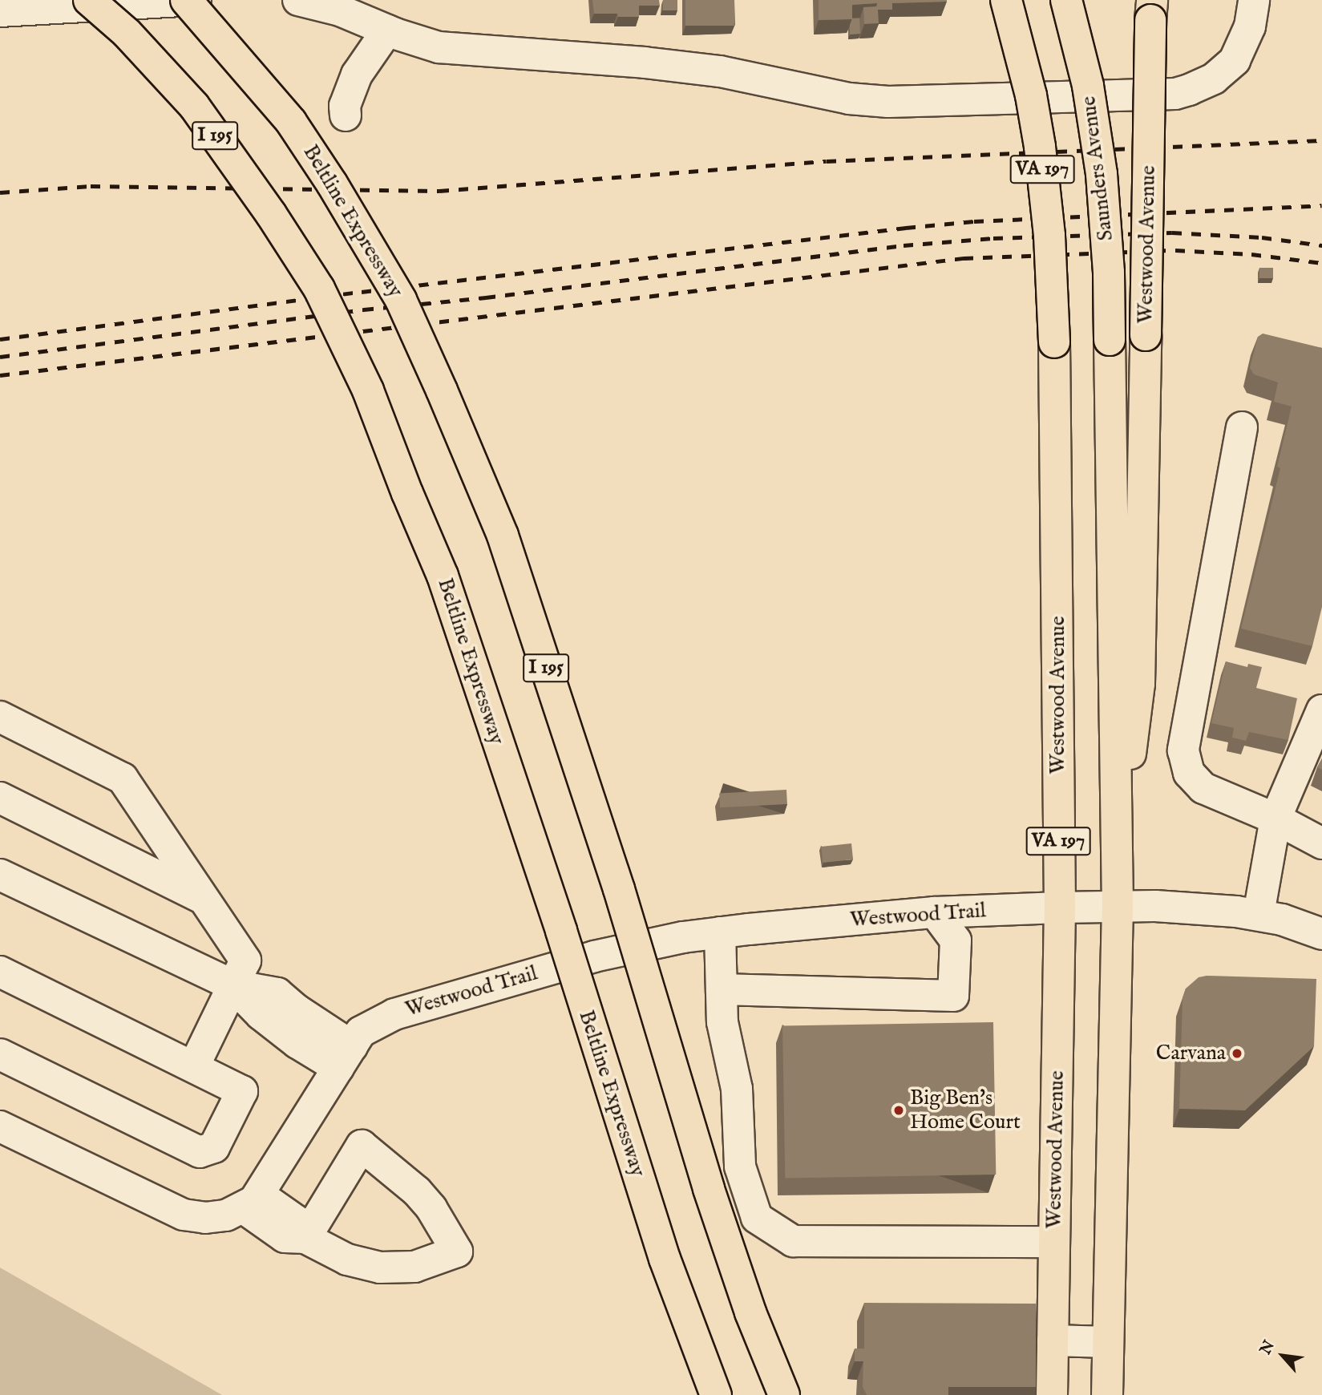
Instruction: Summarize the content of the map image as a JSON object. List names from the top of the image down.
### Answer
{
  "streets": {
    "main road": [
      "I 195",
      "Saunders Avenue",
      "VA 197",
      "Beltline Expressway",
      "Westwood Avenue"
    ],
    "street": ["Westwood Trail"]
  },
  "crossings": [
    ["Saunders Avenue", "Westwood Avenue"],
    ["Westwood Avenue", "Westwood Trail"]
  ],
  "places": ["Carvana", "Big Ben's Home Court"],
  "north": "top left"
}
